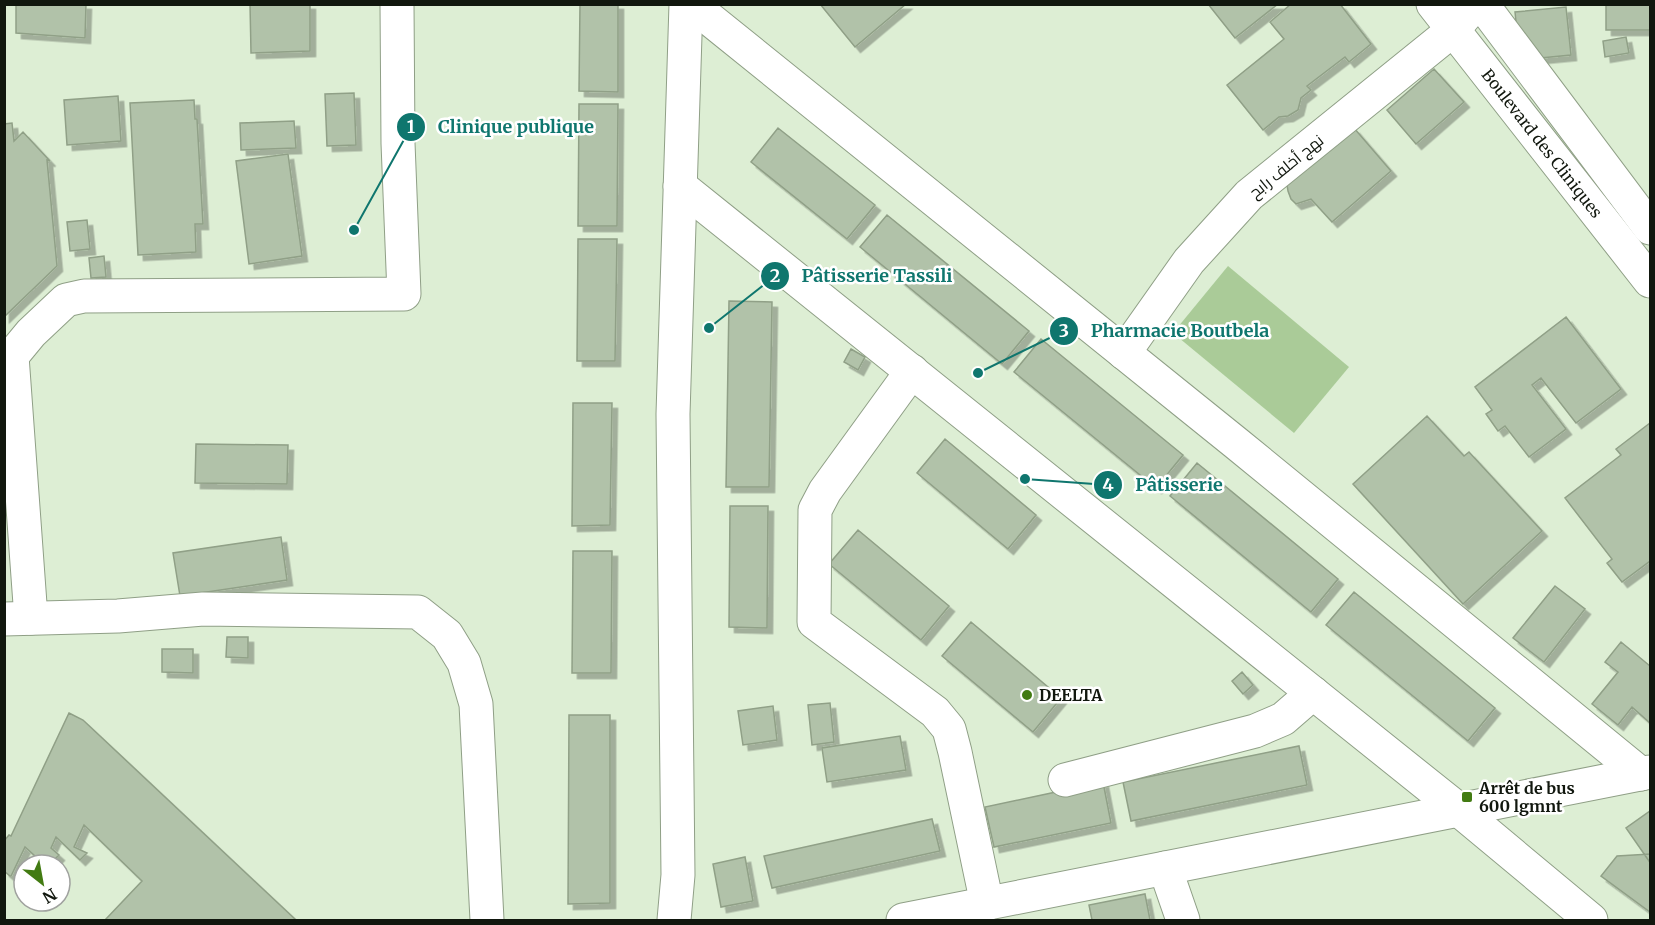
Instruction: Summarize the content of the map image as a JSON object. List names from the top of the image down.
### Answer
{
  "streets": {
    "street": ["Boulevard des Cliniques", "نهج أخلف رابح"]
  },
  "crossings": [
    ["Boulevard des Cliniques", "نهج أخلف رابح"]
  ],
  "places": {
    "other": [
      "Clinique publique",
      "Pâtisserie Tassili",
      "Pharmacie Boutbela",
      "Pâtisserie",
      "DEELTA"
    ],
    "transit": ["Arrêt de bus 600 lgmnt"]
  },
  "north": "bottom right"
}
